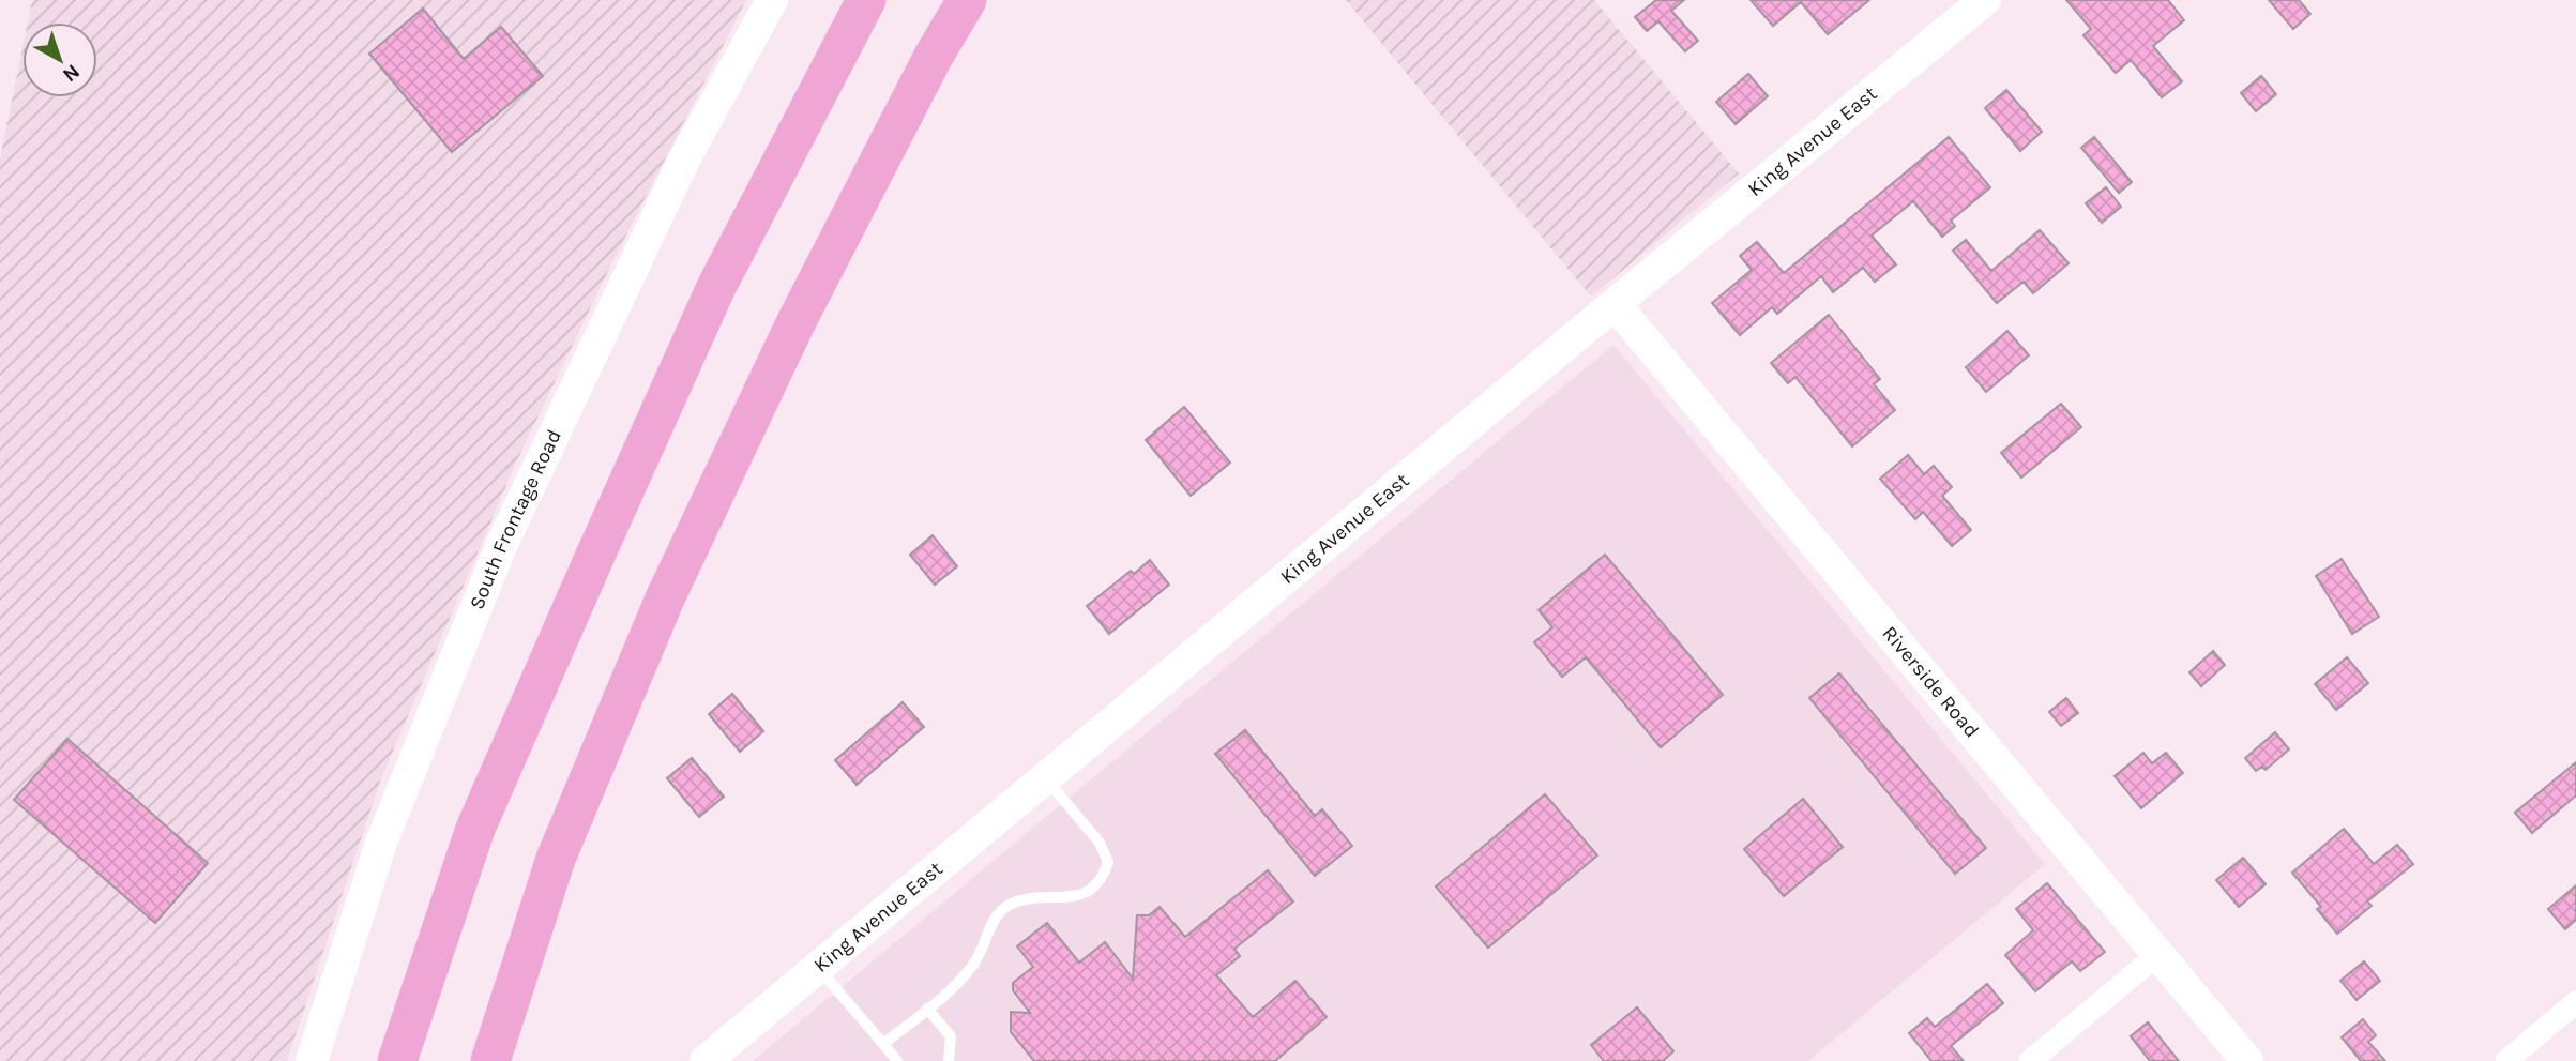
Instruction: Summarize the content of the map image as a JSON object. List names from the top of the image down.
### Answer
{
  "streets": {
    "main road": ["King Avenue East", "South Frontage Road", "Riverside Road"]
  },
  "crossings": [
    ["King Avenue East", "Riverside Road"]
  ],
  "north": "bottom right"
}
